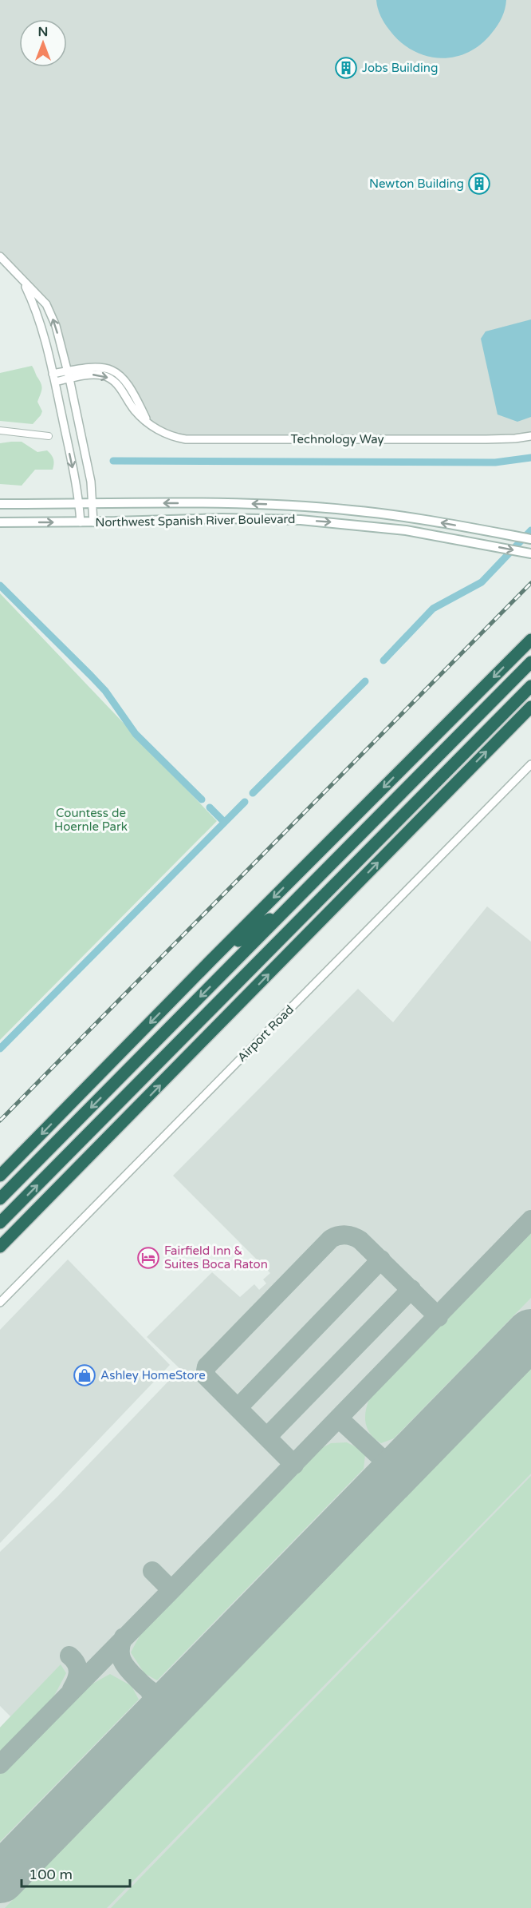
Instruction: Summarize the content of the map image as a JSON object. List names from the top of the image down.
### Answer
{
  "streets": {
    "main road": ["Northwest Spanish River Boulevard"],
    "street": ["Technology Way", "Airport Road"]
  },
  "parks": ["Countess de Hoernle Park"],
  "places": {
    "building": ["Jobs Building", "Newton Building"],
    "hotel": ["Fairfield Inn & Suites Boca Raton"],
    "shop": ["Ashley HomeStore"]
  },
  "scale_bar": "100 m",
  "north": "top"
}
